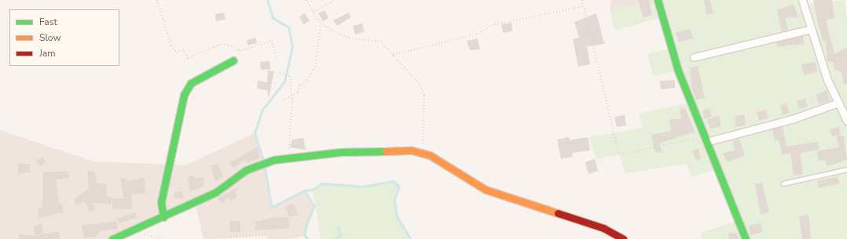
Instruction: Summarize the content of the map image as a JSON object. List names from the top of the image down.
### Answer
{
  "legend": ["Fast", "Slow", "Jam"]
}
